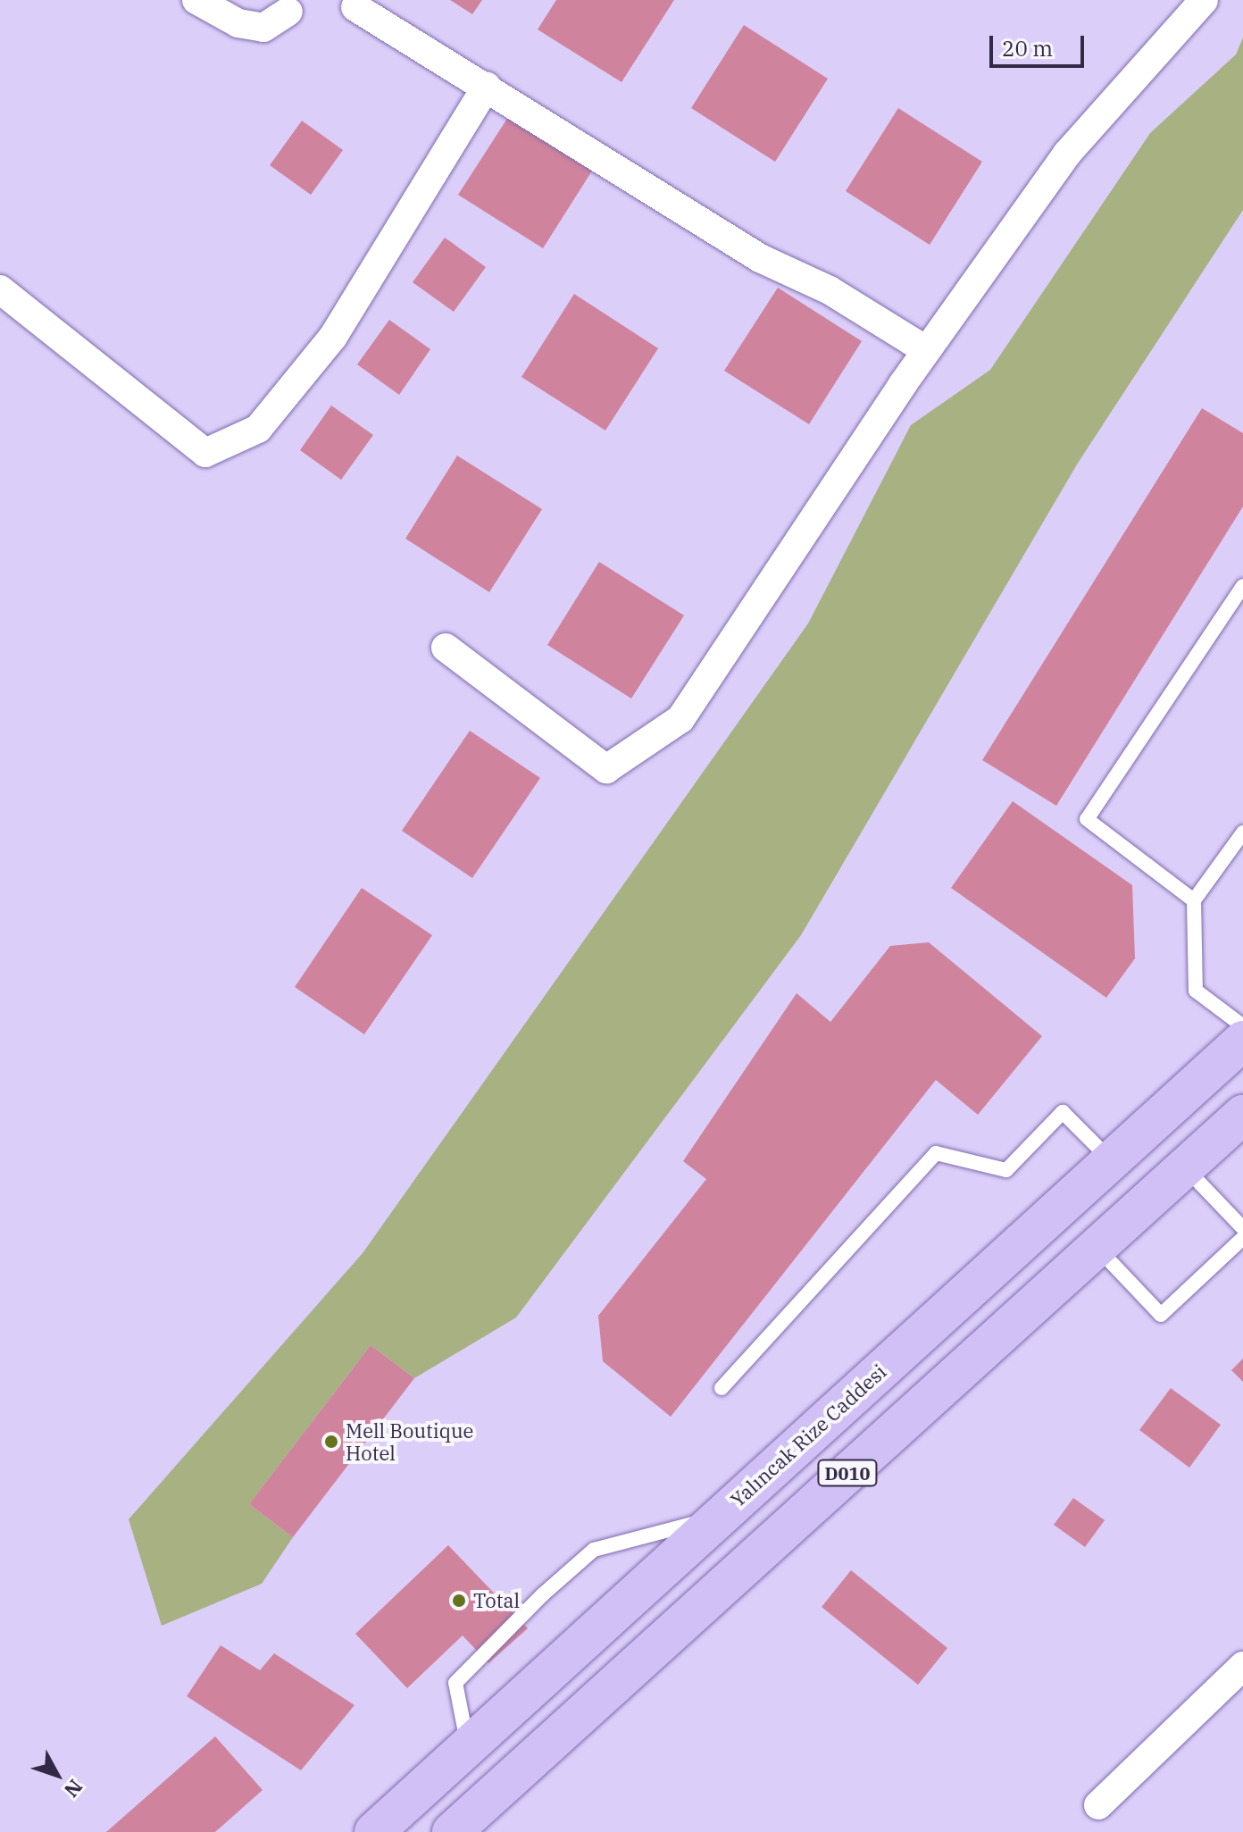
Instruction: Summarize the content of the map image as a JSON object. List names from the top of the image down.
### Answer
{
  "streets": {
    "highway": ["Yalıncak Rize Caddesi", "D010"]
  },
  "places": ["Mell Boutique Hotel", "Total"],
  "scale_bar": "20 m",
  "north": "bottom right"
}
